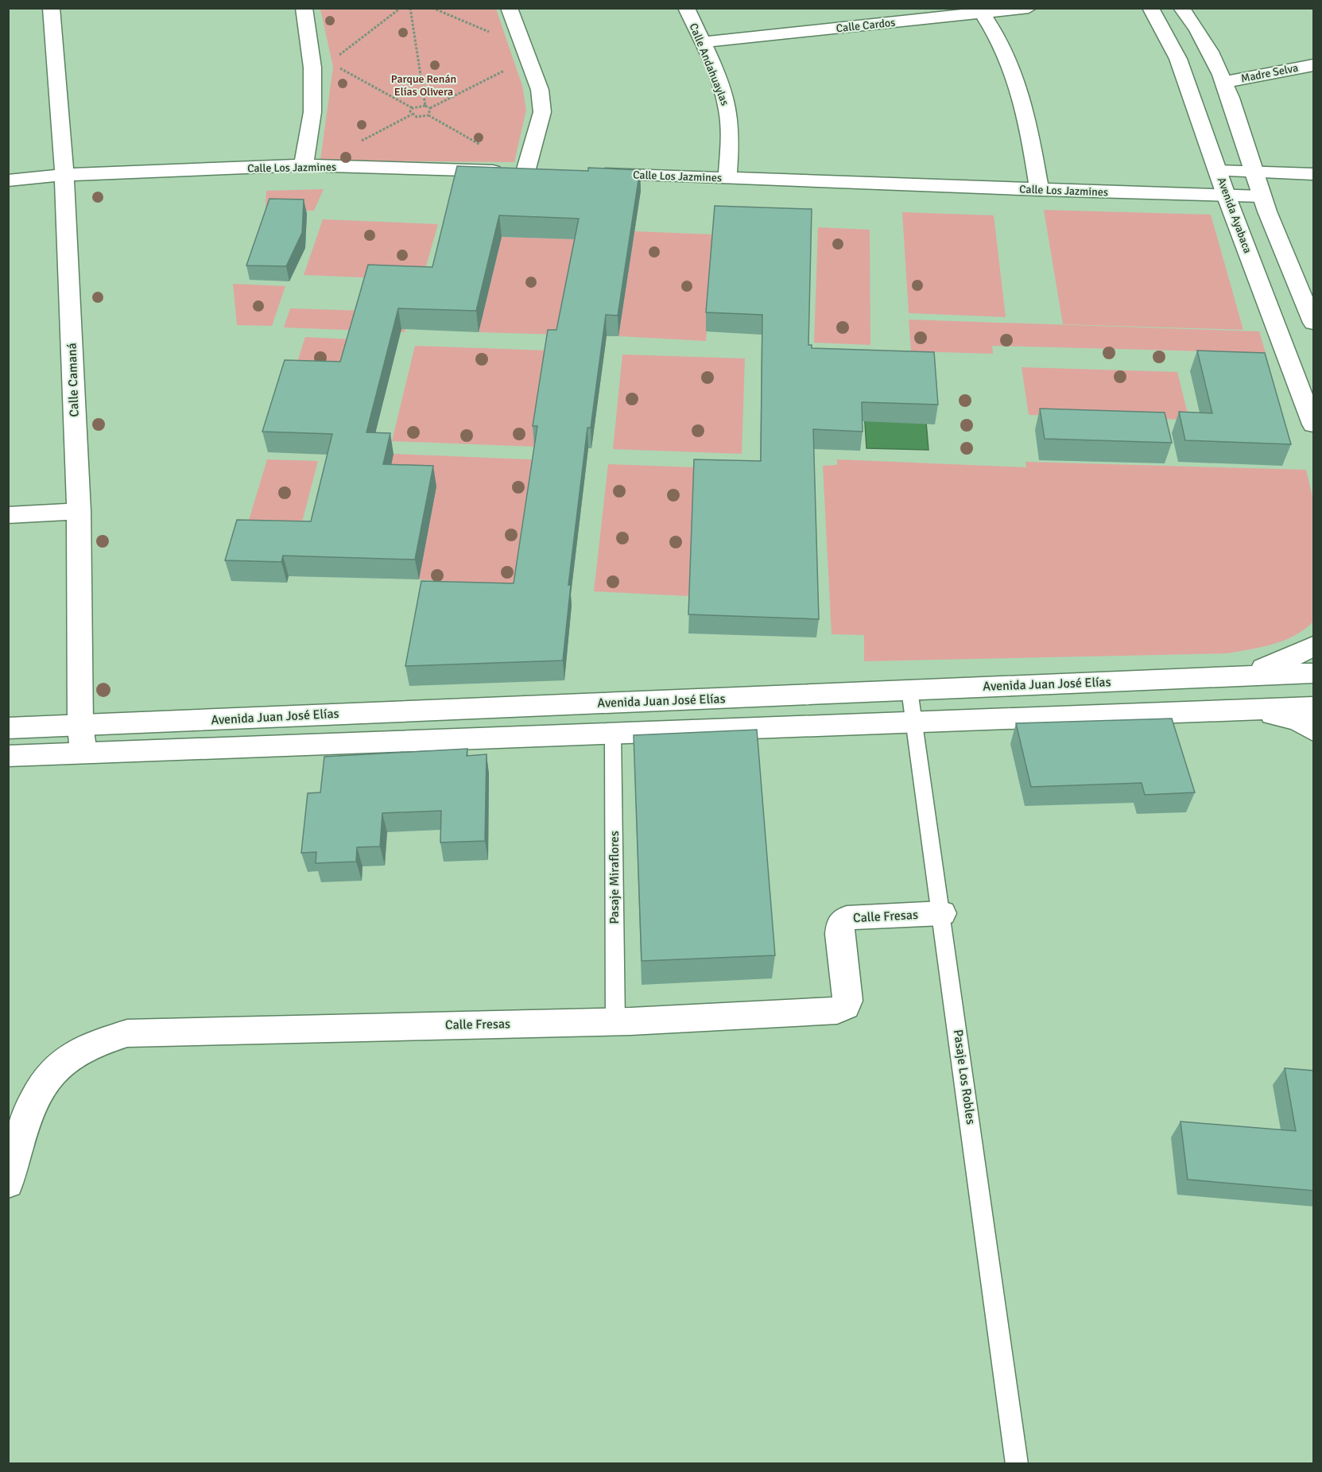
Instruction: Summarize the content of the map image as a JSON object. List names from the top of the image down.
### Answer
{
  "streets": {
    "street": [
      "Calle Cardos",
      "Calle Andahuaylas",
      "Madre Selva",
      "Calle Los Jazmines",
      "Avenida Ayabaca",
      "Calle Camaná",
      "Avenida Juan José Elías",
      "Calle Fresas"
    ],
    "lane": ["Pasaje Miraflores", "Pasaje Los Robles"]
  },
  "crossings": [
    ["Calle Cardos", "Calle Andahuaylas"],
    ["Calle Andahuaylas", "Calle Los Jazmines"],
    ["Calle Los Jazmines", "Avenida Ayabaca"],
    ["Calle Los Jazmines", "Calle Camaná"],
    ["Calle Camaná", "Avenida Juan José Elías"],
    ["Avenida Juan José Elías", "Pasaje Los Robles"],
    ["Pasaje Miraflores", "Calle Fresas"],
    ["Calle Fresas", "Pasaje Los Robles"]
  ],
  "parks": ["Parque Renán Elías Olivera"]
}
